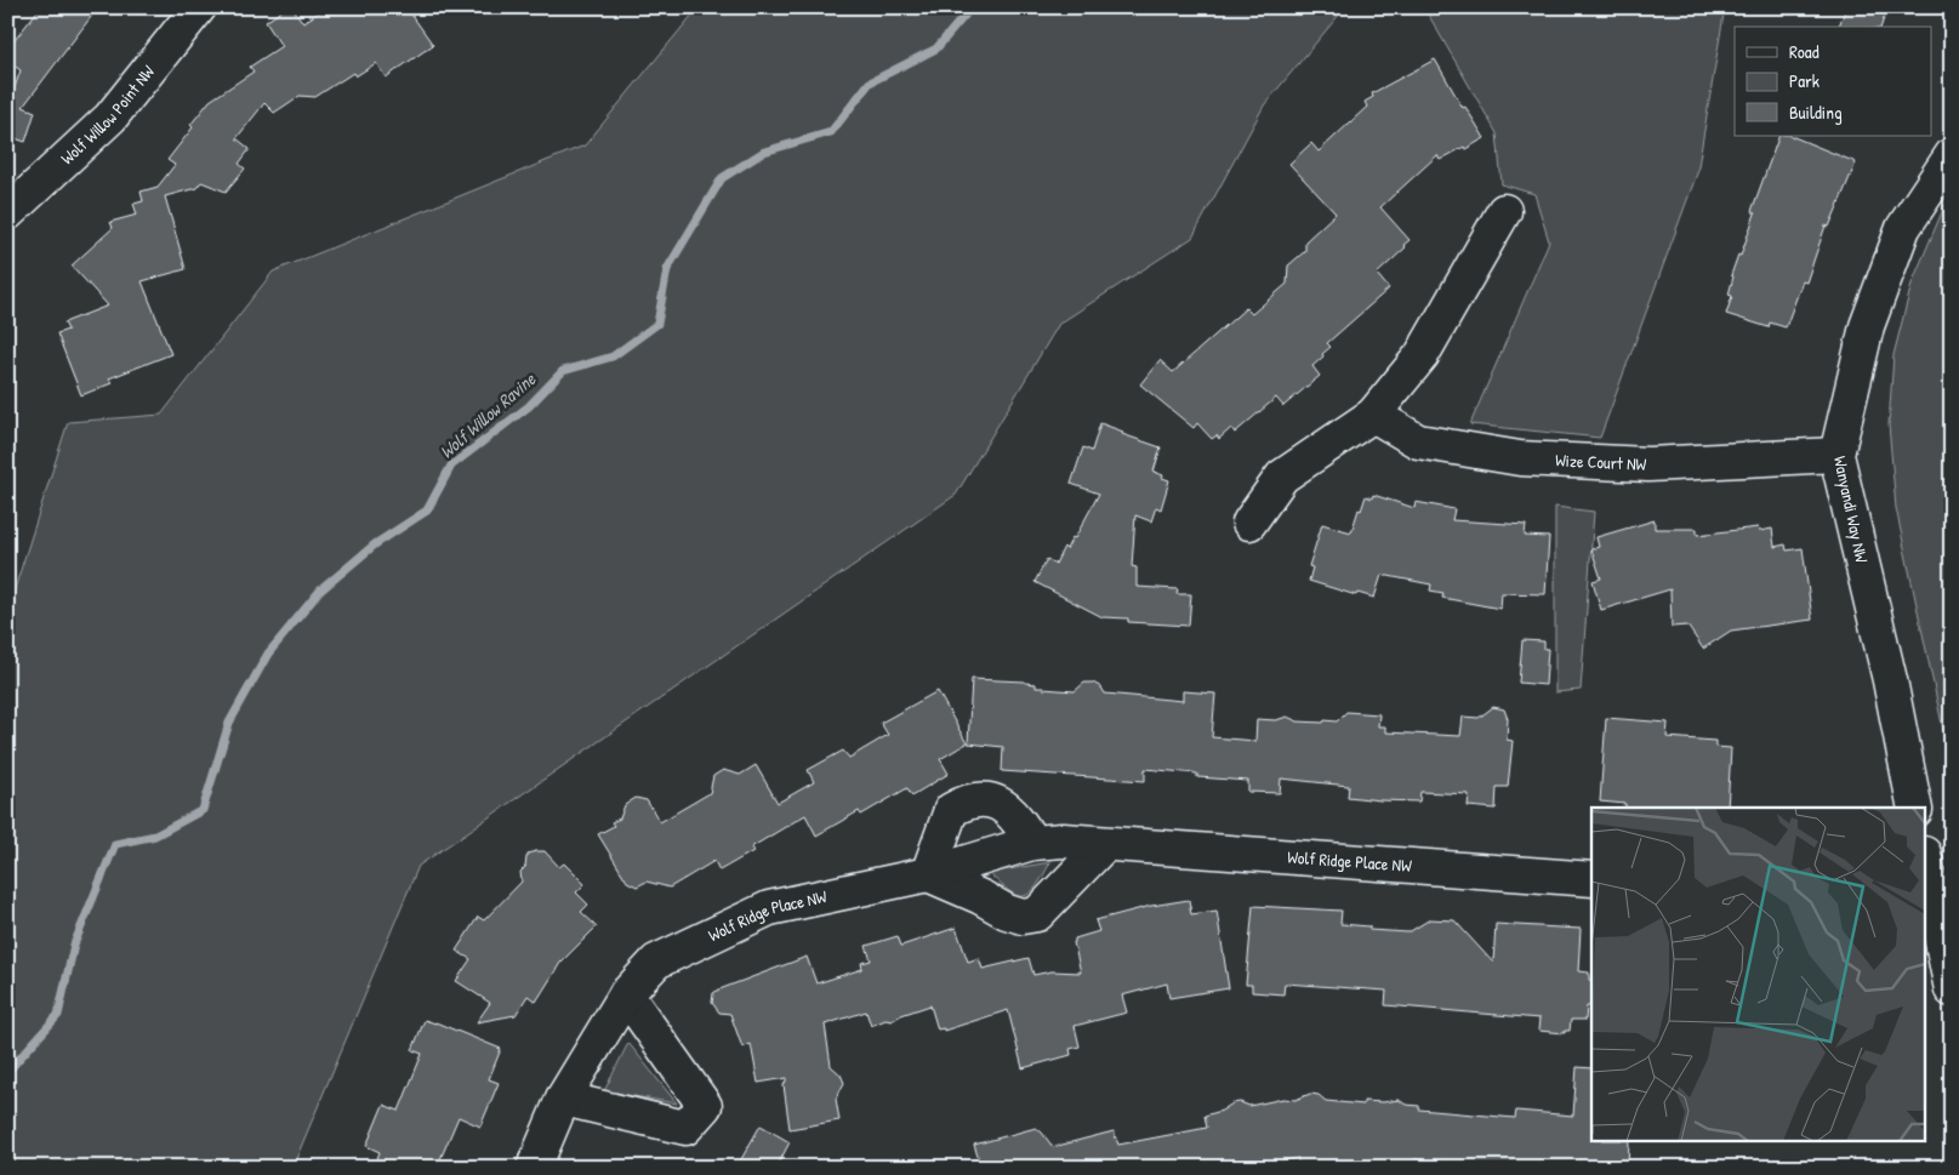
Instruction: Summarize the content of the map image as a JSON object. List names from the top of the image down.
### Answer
{
  "streets": {
    "street": [
      "Wolf Willow Point NW",
      "Wize Court NW",
      "Wanyandi Way NW",
      "Wolf Ridge Place NW"
    ]
  },
  "crossings": [
    ["Wize Court NW", "Wanyandi Way NW"]
  ],
  "water": ["Wolf Willow Ravine"],
  "legend": ["Road", "Park", "Building"]
}
